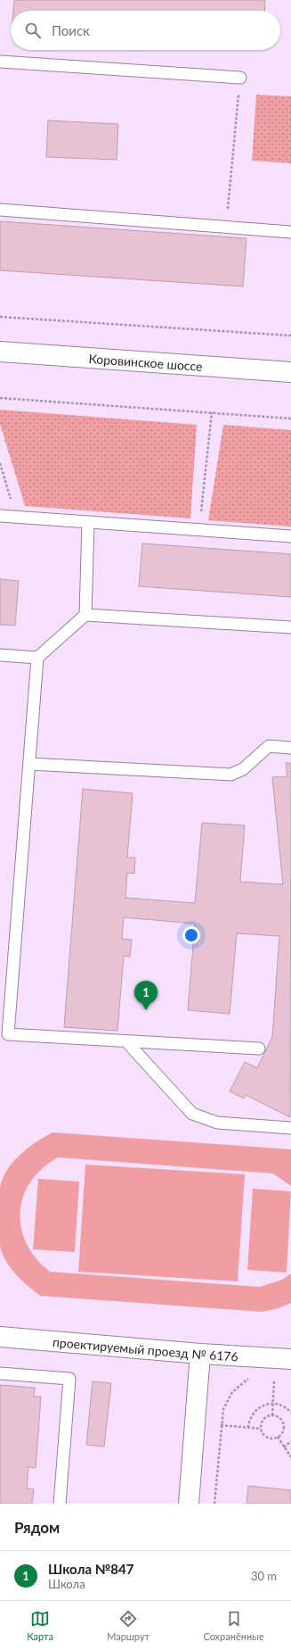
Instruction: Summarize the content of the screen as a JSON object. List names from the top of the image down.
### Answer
{
  "streets": {
    "street": ["Коровинское шоссе", "проектируемый проезд № 6176"]
  },
  "page": {
    "search": "Поиск",
    "pins": "1",
    "heading": "Рядом",
    "list": [
      {
        "mark": "1",
        "name": "Школа №847",
        "note": "Школа",
        "value": "30 m"
      }
    ],
    "nav": ["Карта", "Маршрут", "Сохранённые"]
  }
}
